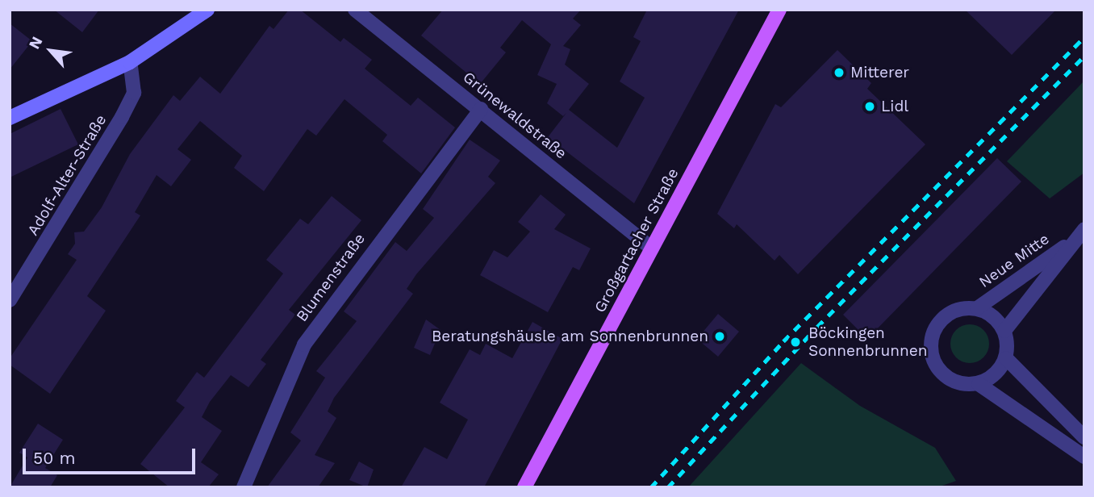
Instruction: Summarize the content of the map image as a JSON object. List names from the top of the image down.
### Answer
{
  "streets": {
    "main road": ["Großgartacher Straße"],
    "street": [
      "Grünewaldstraße",
      "Adolf-Alter-Straße",
      "Neue Mitte",
      "Blumenstraße"
    ]
  },
  "crossings": [
    ["Grünewaldstraße", "Großgartacher Straße"],
    ["Grünewaldstraße", "Blumenstraße"]
  ],
  "places": [
    "Mitterer",
    "Lidl",
    "Beratungshäusle am Sonnenbrunnen",
    "Böckingen Sonnenbrunnen"
  ],
  "scale_bar": "50 m",
  "north": "top left"
}
